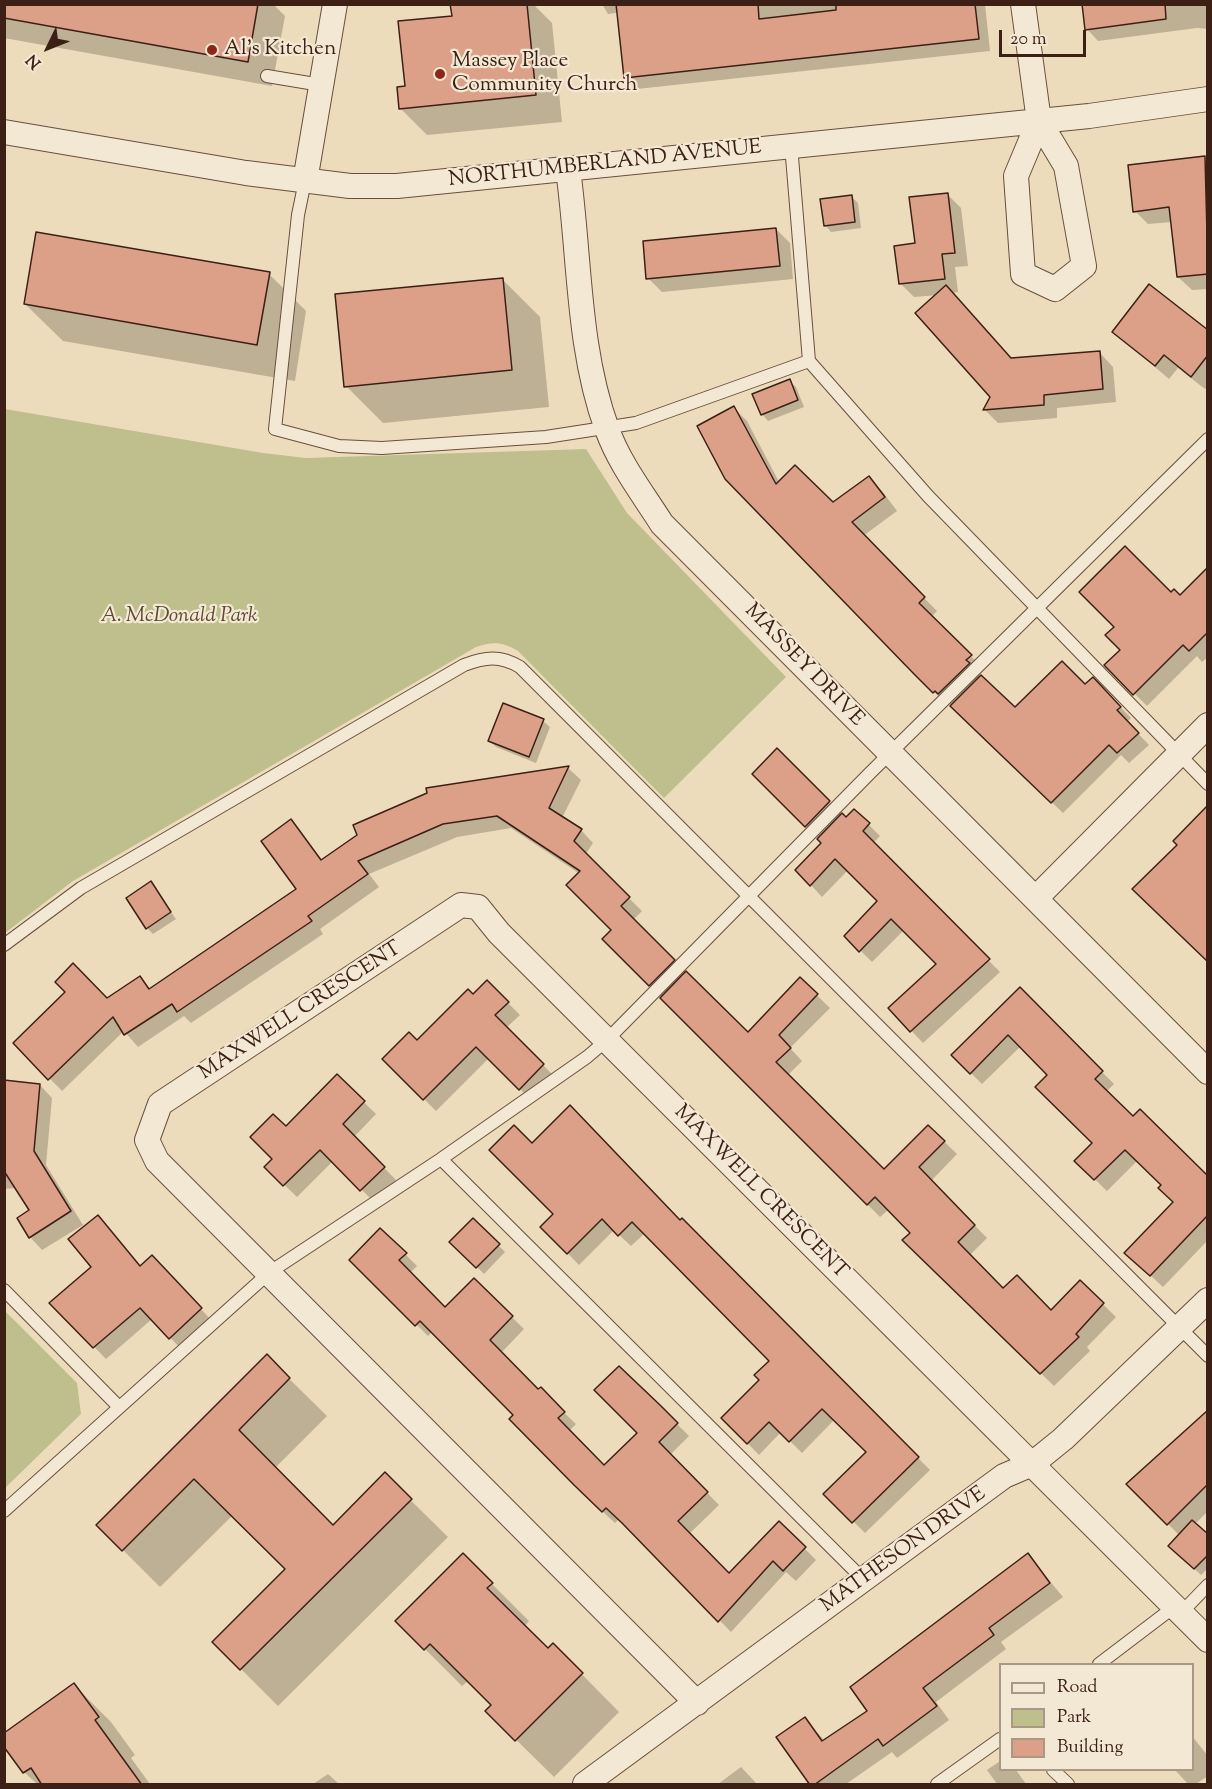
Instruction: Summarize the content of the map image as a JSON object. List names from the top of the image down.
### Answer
{
  "streets": {
    "street": [
      "NORTHUMBERLAND AVENUE",
      "MASSEY DRIVE",
      "MAXWELL CRESCENT",
      "MATHESON DRIVE"
    ]
  },
  "crossings": [
    ["NORTHUMBERLAND AVENUE", "MASSEY DRIVE"],
    ["MAXWELL CRESCENT", "MATHESON DRIVE"]
  ],
  "parks": ["A. McDonald Park"],
  "places": ["Al's Kitchen", "Massey Place Community Church"],
  "legend": ["Road", "Park", "Building"],
  "scale_bar": "20 m",
  "north": "bottom left"
}
